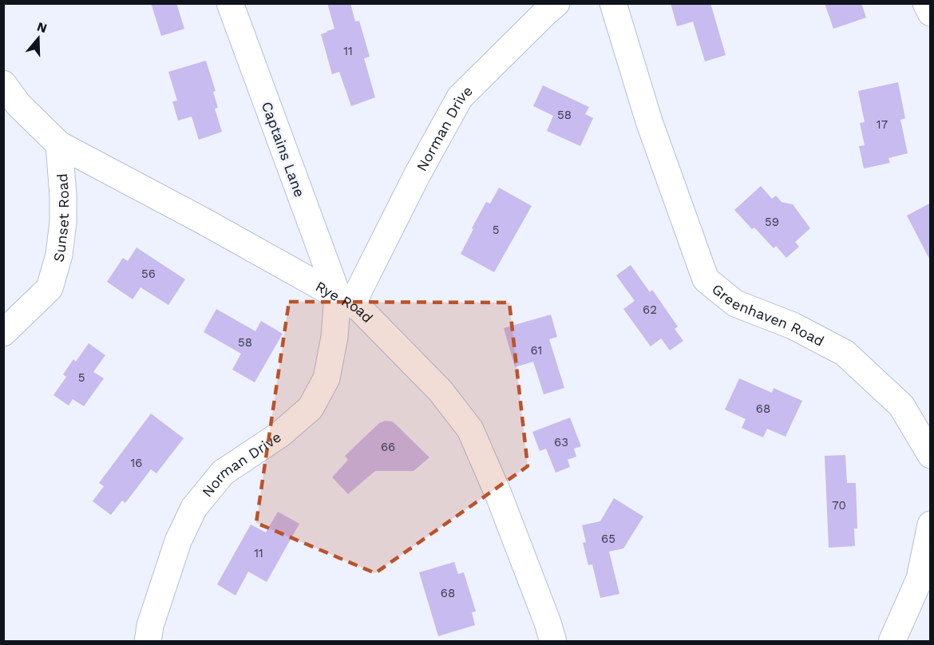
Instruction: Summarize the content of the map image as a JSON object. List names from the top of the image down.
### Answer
{
  "streets": {
    "street": [
      "Norman Drive",
      "Captains Lane",
      "Sunset Road",
      "Rye Road",
      "Greenhaven Road"
    ]
  },
  "crossings": [
    ["Norman Drive", "Captains Lane"],
    ["Norman Drive", "Rye Road"],
    ["Captains Lane", "Rye Road"],
    ["Sunset Road", "Rye Road"]
  ],
  "house_numbers": [
    "11",
    "58",
    "17",
    "59",
    "5",
    "56",
    "62",
    "58",
    "61",
    "5",
    "68",
    "63",
    "66",
    "16",
    "70",
    "65",
    "11",
    "68"
  ],
  "north": "top"
}
